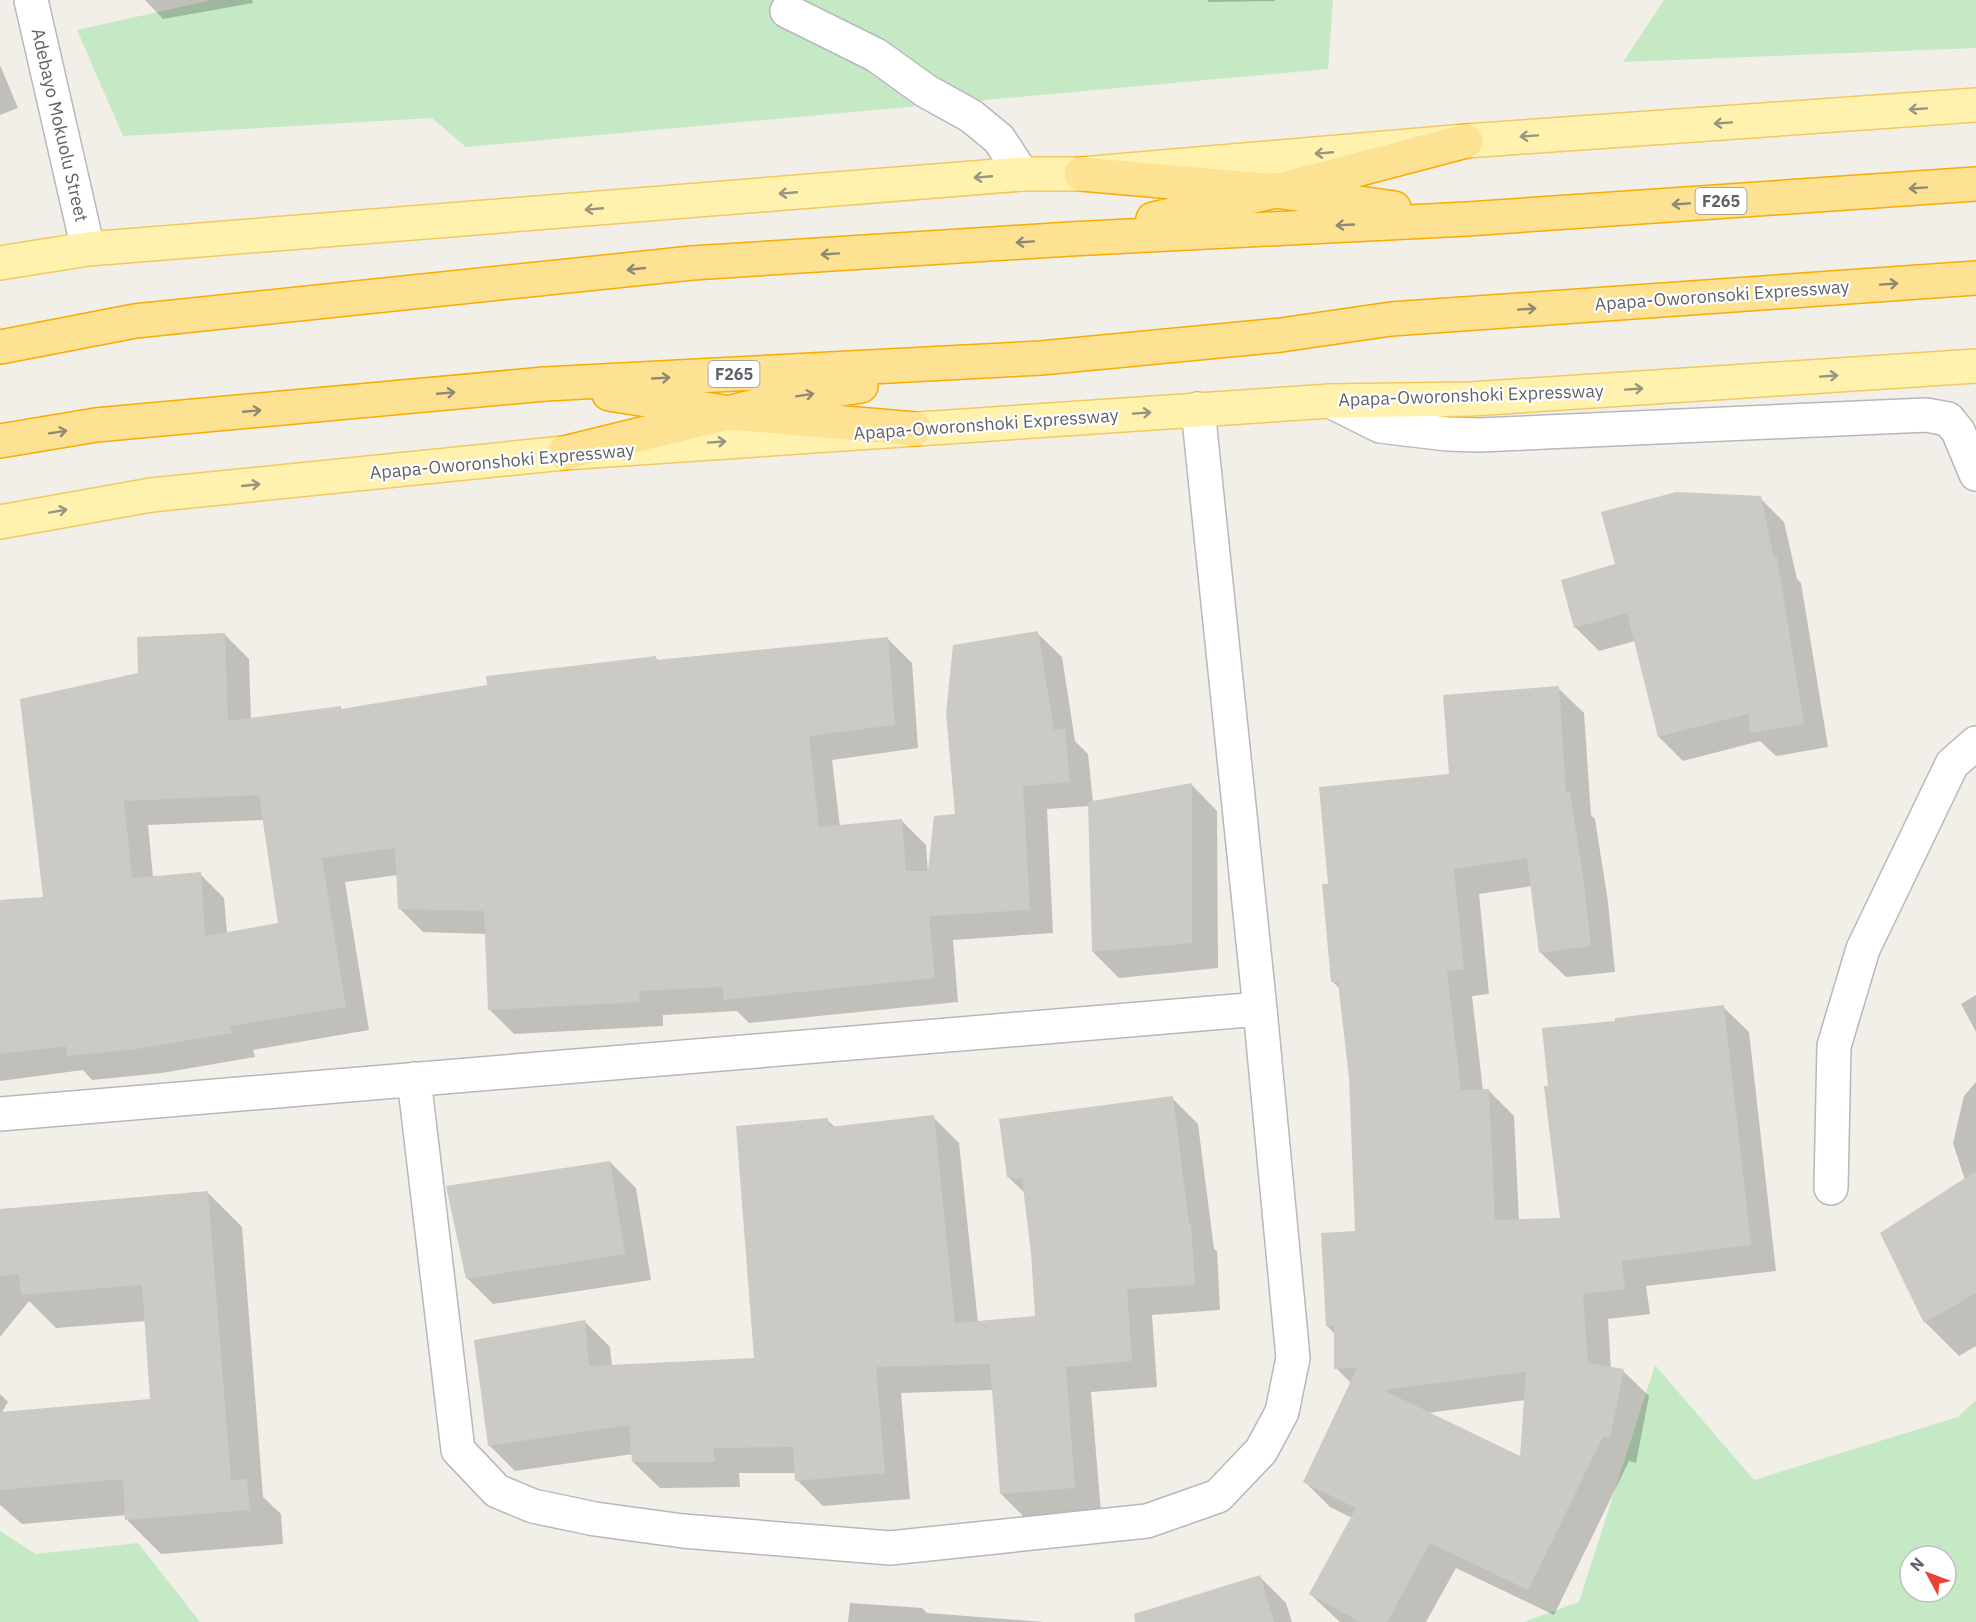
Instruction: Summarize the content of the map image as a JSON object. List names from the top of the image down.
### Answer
{
  "streets": {
    "highway": ["F265", "Apapa-Oworonsoki Expressway"],
    "main road": ["Apapa-Oworonshoki Expressway"],
    "street": ["Adebayo Mokuolu Street"]
  },
  "crossings": [
    ["F265", "Apapa-Oworonsoki Expressway"]
  ],
  "north": "top left"
}
